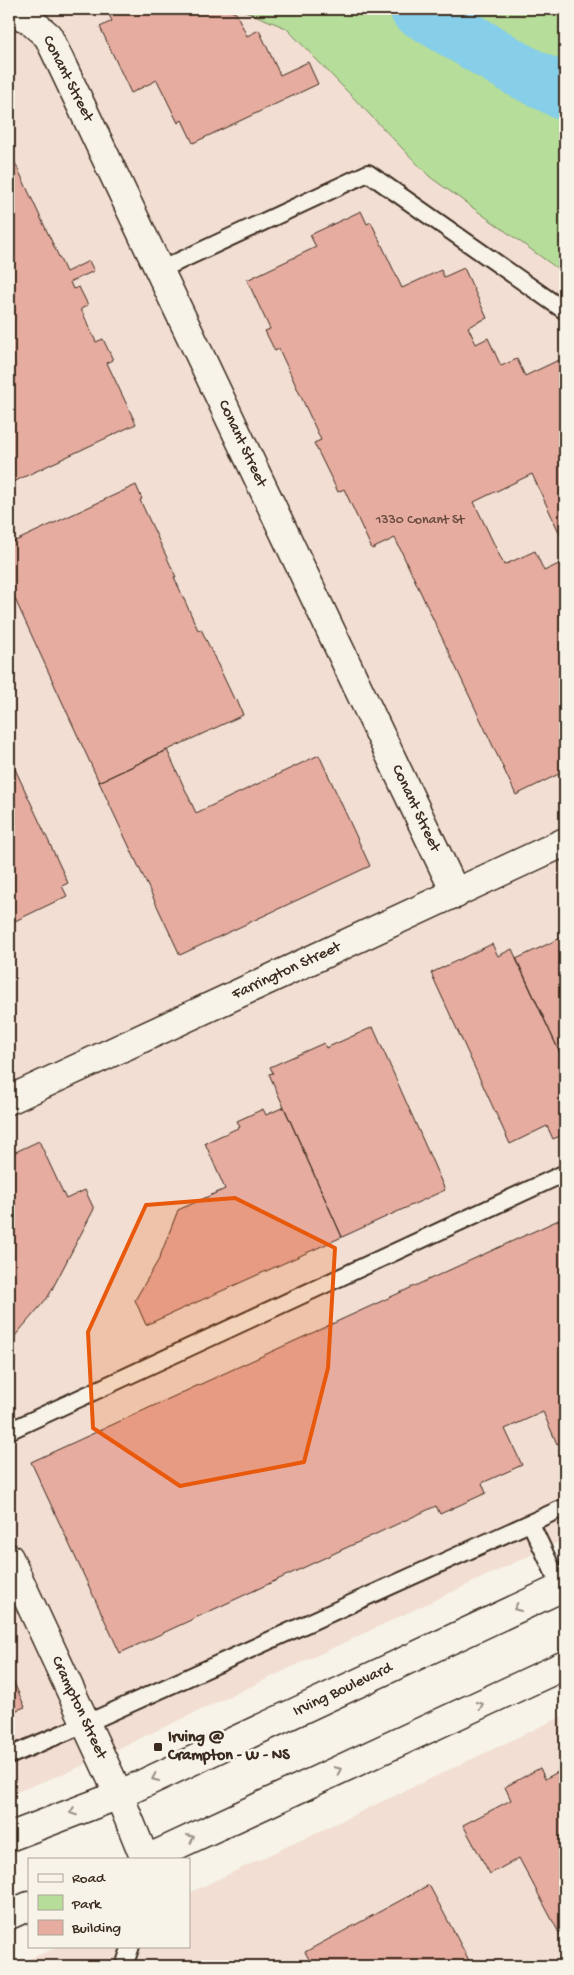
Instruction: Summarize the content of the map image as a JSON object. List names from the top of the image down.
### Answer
{
  "streets": {
    "street": [
      "Conant Street",
      "Farrington Street",
      "Irving Boulevard",
      "Crampton Street"
    ]
  },
  "crossings": [
    ["Conant Street", "Farrington Street"],
    ["Irving Boulevard", "Crampton Street"]
  ],
  "places": {
    "transit": ["Irving @ Crampton - W - NS"]
  },
  "house_numbers": ["1330 Conant St"],
  "legend": ["Road", "Park", "Building"]
}
